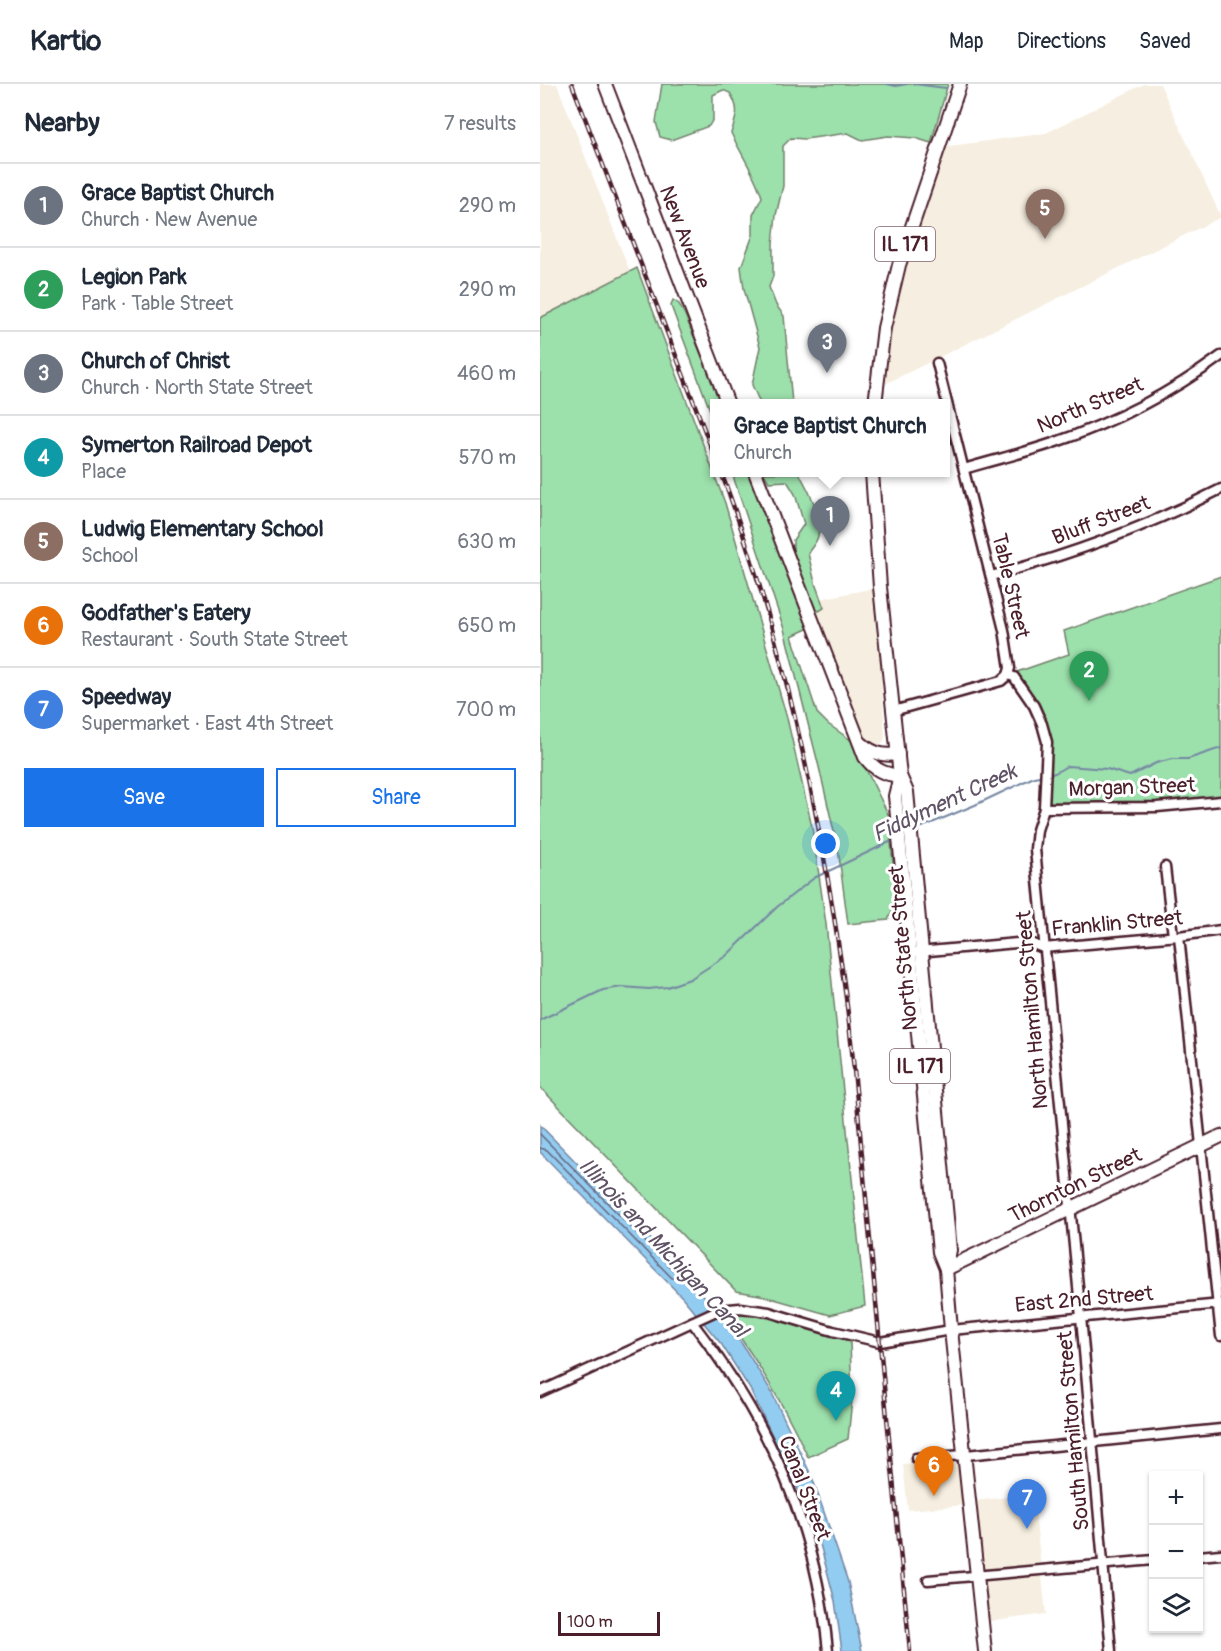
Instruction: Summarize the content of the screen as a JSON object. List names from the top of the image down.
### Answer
{
  "streets": {
    "main road": [
      "New Avenue",
      "IL 171",
      "North State Street",
      "Thornton Street"
    ],
    "street": [
      "North Street",
      "Bluff Street",
      "Table Street",
      "Morgan Street",
      "Franklin Street",
      "North Hamilton Street",
      "East 2nd Street",
      "South Hamilton Street",
      "Canal Street"
    ]
  },
  "crossings": [
    ["IL 171", "North State Street"],
    ["IL 171", "Thornton Street"],
    ["IL 171", "East 2nd Street"],
    ["North Street", "Table Street"],
    ["Bluff Street", "Table Street"],
    ["Morgan Street", "North Hamilton Street"],
    ["Franklin Street", "North State Street"],
    ["Franklin Street", "North Hamilton Street"],
    ["North State Street", "Thornton Street"],
    ["North Hamilton Street", "Thornton Street"],
    ["North Hamilton Street", "South Hamilton Street"],
    ["Thornton Street", "South Hamilton Street"],
    ["East 2nd Street", "South Hamilton Street"],
    ["East 2nd Street", "Canal Street"]
  ],
  "water": ["Fiddyment Creek", "Illinois and Michigan Canal"],
  "scale_bar": "100 m",
  "page": {
    "header": "Kartio",
    "nav": ["Map", "Directions", "Saved"],
    "heading": ["Nearby", "7 results"],
    "list": [
      {
        "mark": "1",
        "name": "Grace Baptist Church",
        "note": "Church · New Avenue",
        "value": "290 m"
      },
      {
        "mark": "2",
        "name": "Legion Park",
        "note": "Park · Table Street",
        "value": "290 m"
      },
      {
        "mark": "3",
        "name": "Church of Christ",
        "note": "Church · North State Street",
        "value": "460 m"
      },
      {
        "mark": "4",
        "name": "Symerton Railroad Depot",
        "note": "Place",
        "value": "570 m"
      },
      {
        "mark": "5",
        "name": "Ludwig Elementary School",
        "note": "School",
        "value": "630 m"
      },
      {
        "mark": "6",
        "name": "Godfather's Eatery",
        "note": "Restaurant · South State Street",
        "value": "650 m"
      },
      {
        "mark": "7",
        "name": "Speedway",
        "note": "Supermarket · East 4th Street",
        "value": "700 m"
      }
    ],
    "pins": [
      "5",
      "3",
      "1",
      "2",
      "4",
      "6",
      "7"
    ],
    "popup": ["Grace Baptist Church", "Church"],
    "buttons": ["Save", "Share"],
    "map_buttons": ["+", "−"],
    "scale": "100 m"
  }
}
